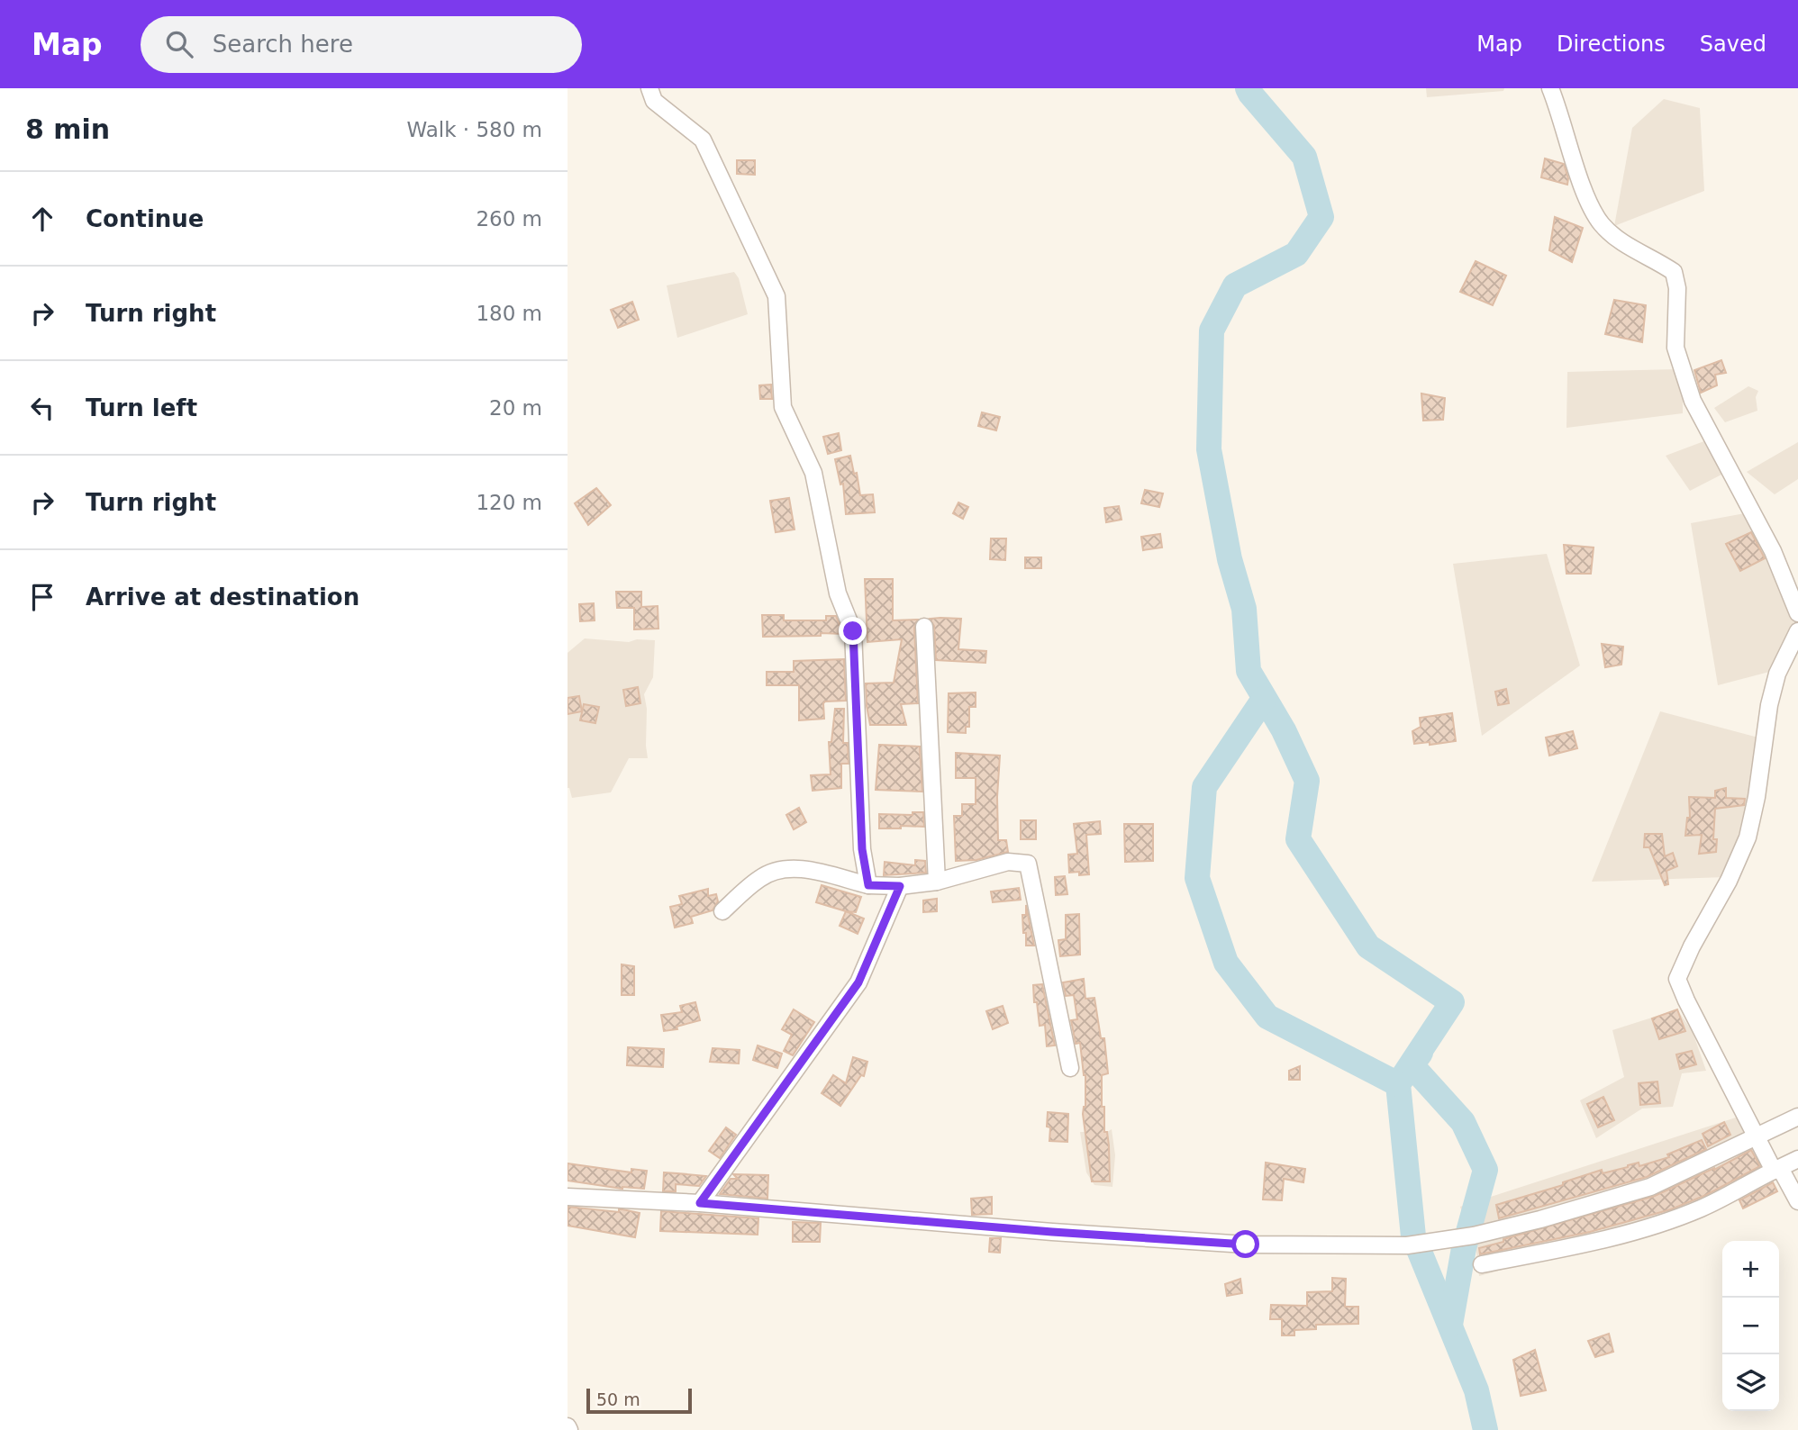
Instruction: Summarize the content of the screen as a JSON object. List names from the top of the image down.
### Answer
{
  "scale_bar": "50 m",
  "page": {
    "header": "Map",
    "search": "Search here",
    "nav": ["Map", "Directions", "Saved"],
    "heading": ["8 min", "Walk · 580 m"],
    "list": [
      ["Continue", "260 m"],
      ["Turn right", "180 m"],
      ["Turn left", "20 m"],
      ["Turn right", "120 m"],
      "Arrive at destination"
    ],
    "map_buttons": ["+", "−"],
    "scale": "50 m"
  }
}
